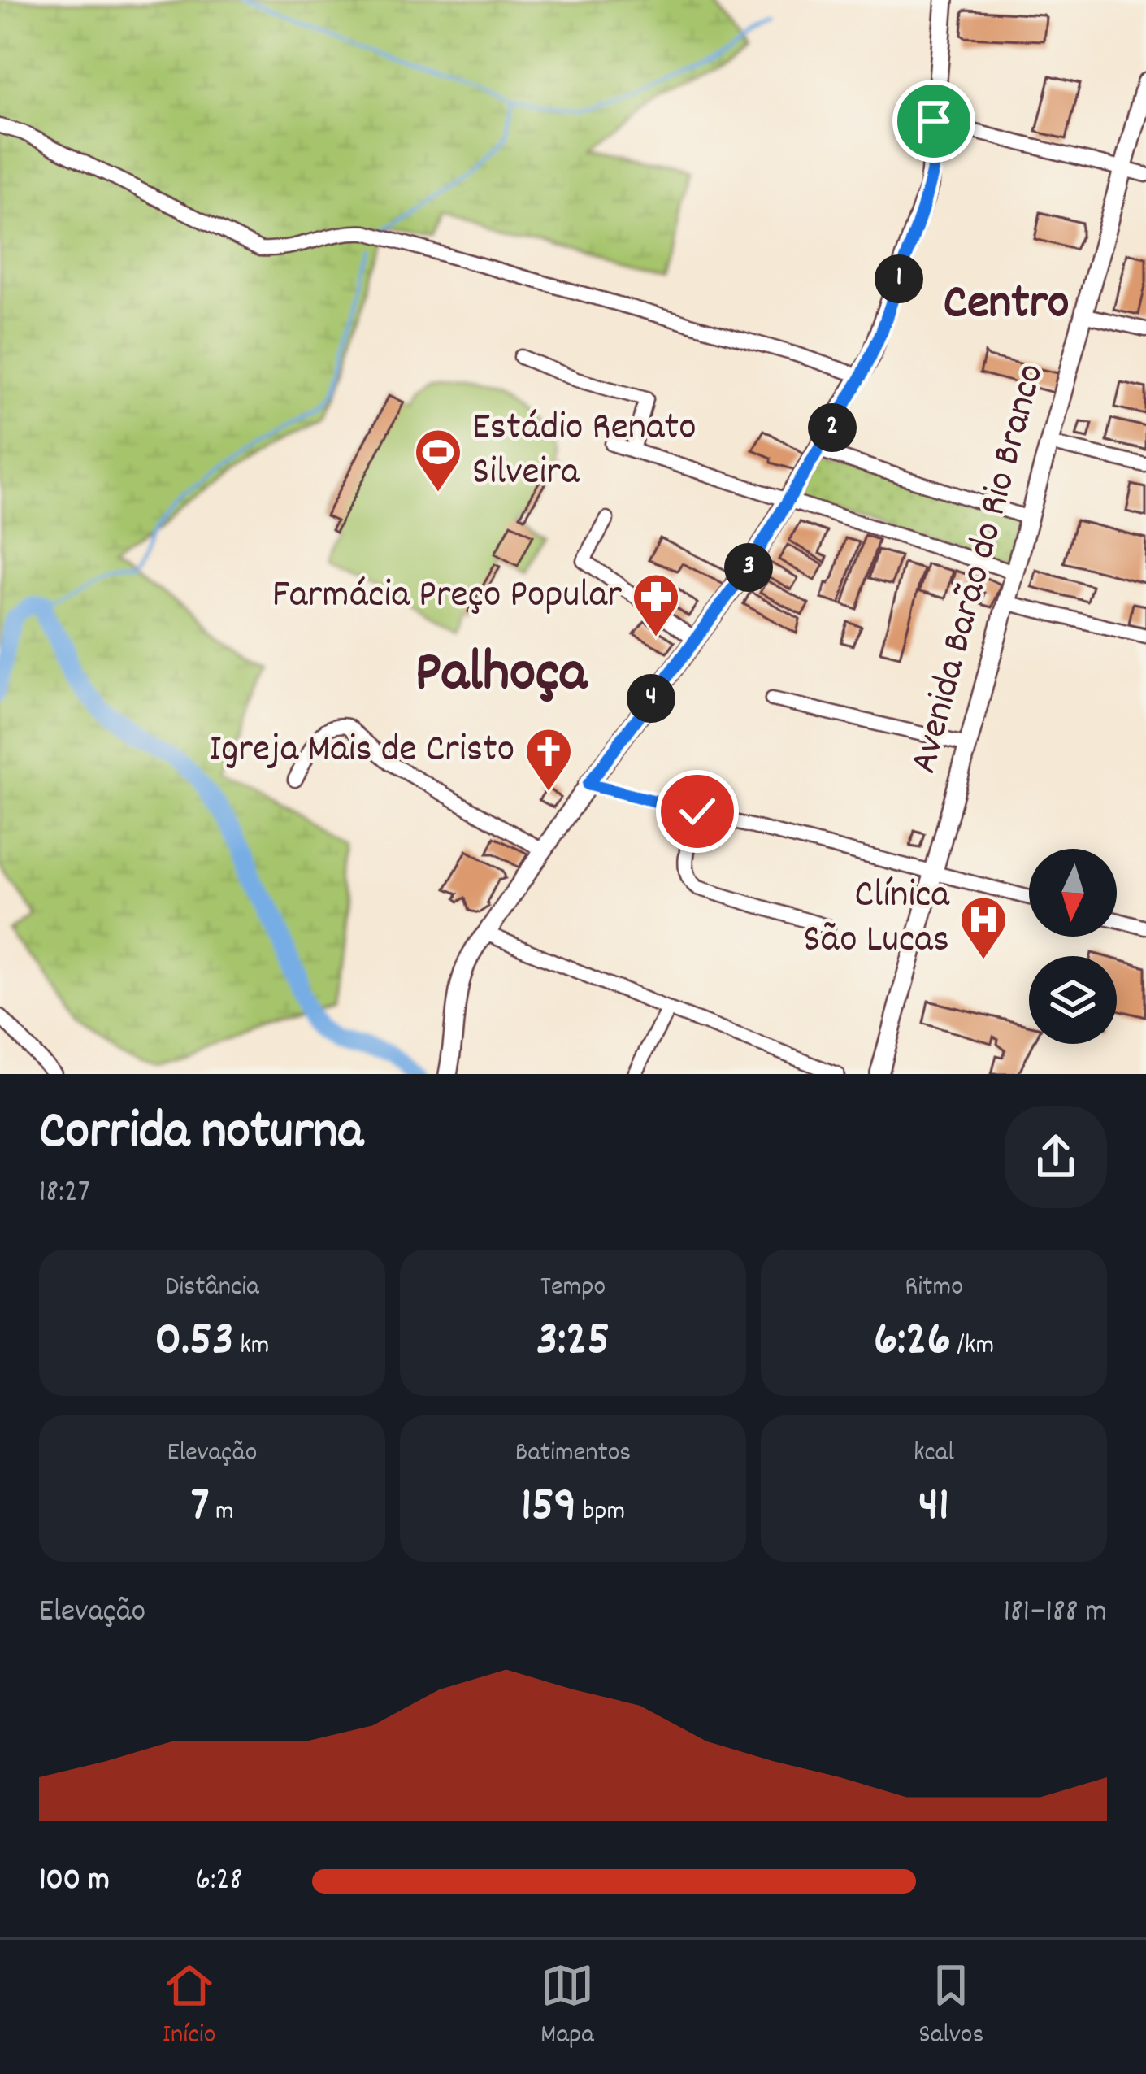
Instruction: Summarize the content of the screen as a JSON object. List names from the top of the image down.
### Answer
{
  "streets": {
    "main road": ["Avenida Barão do Rio Branco"]
  },
  "districts": ["Centro", "Palhoça"],
  "places": {
    "sports": ["Estádio Renato Silveira"],
    "pharmacy": ["Farmácia Preço Popular"],
    "church": ["Igreja Mais de Cristo"],
    "hospital": ["Clínica São Lucas"]
  },
  "north": "bottom",
  "page": {
    "pins": [
      "1",
      "2",
      "3",
      "4"
    ],
    "heading": ["Corrida noturna", "18:27"],
    "stats": [
      ["Distância", "0.53 km"],
      ["Tempo", "3:25"],
      ["Ritmo", "6:26 /km"],
      ["Elevação", "7 m"],
      ["Batimentos", "159 bpm"],
      ["kcal", "41"]
    ],
    "chart": ["Elevação", "181–188 m"],
    "list": [
      {
        "name": "100 m",
        "note": "6:28"
      }
    ],
    "tabs": ["Início", "Mapa", "Salvos"]
  }
}
